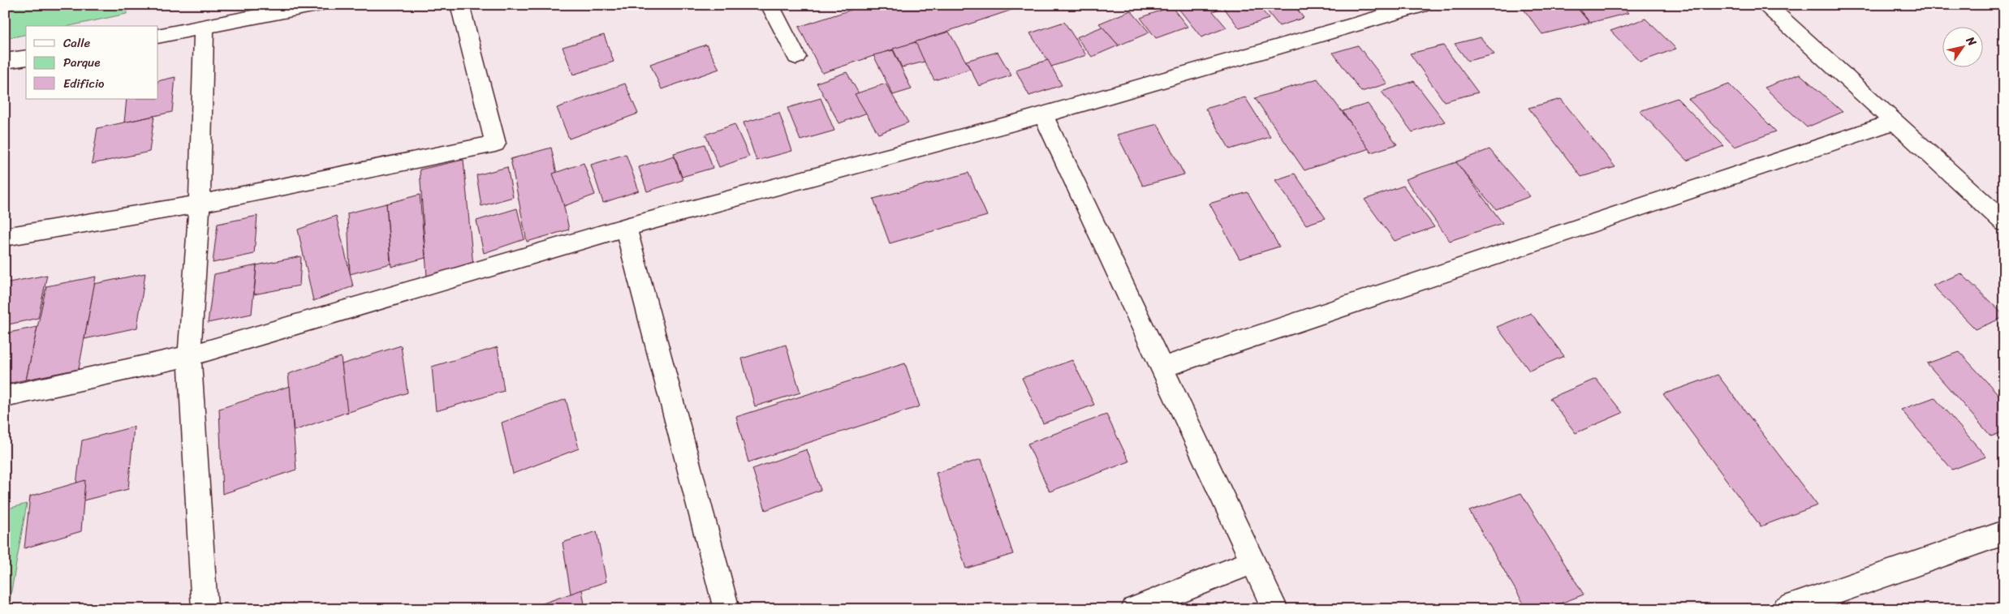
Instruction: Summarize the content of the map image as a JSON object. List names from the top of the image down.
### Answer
{
  "legend": ["Calle", "Parque", "Edificio"],
  "north": "top right"
}
